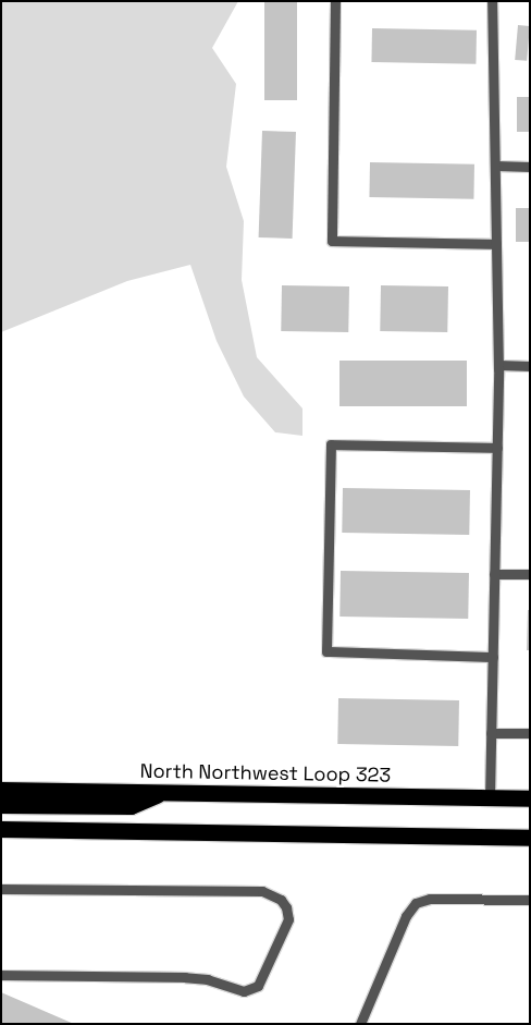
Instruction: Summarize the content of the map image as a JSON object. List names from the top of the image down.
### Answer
{
  "streets": {
    "highway": ["North Northwest Loop 323"]
  }
}
